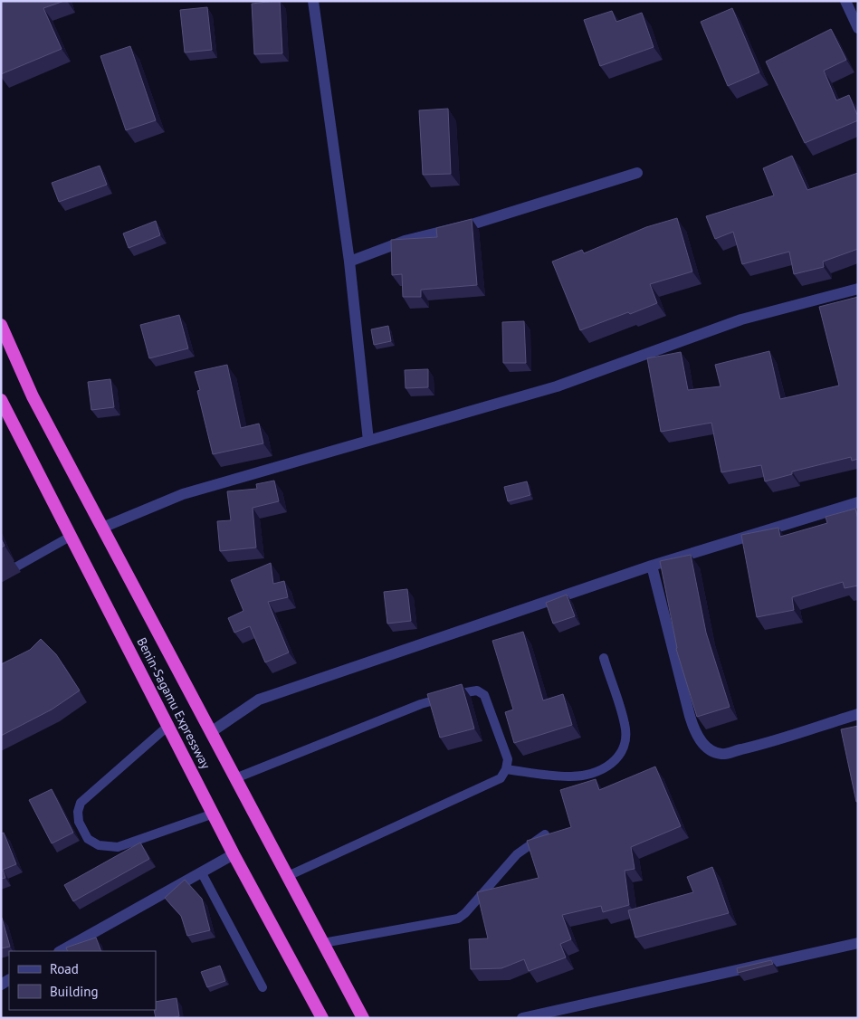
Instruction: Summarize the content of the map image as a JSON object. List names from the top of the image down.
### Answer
{
  "streets": {
    "highway": ["Benin-Sagamu Expressway"]
  },
  "legend": ["Road", "Building"]
}
